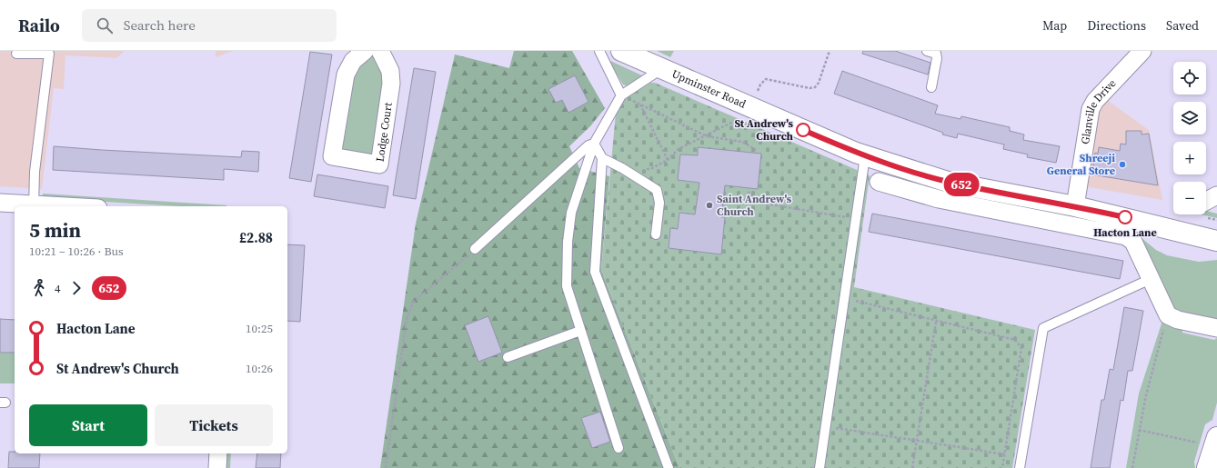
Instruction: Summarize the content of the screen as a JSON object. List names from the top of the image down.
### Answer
{
  "streets": {
    "main road": ["Upminster Road"],
    "street": ["Glanville Drive", "Lodge Court"]
  },
  "crossings": [
    ["Upminster Road", "Glanville Drive"]
  ],
  "places": [
    "St Andrew's Church",
    "Shreeji General Store",
    "Saint Andrew's Church",
    "Hacton Lane"
  ],
  "lines": ["bus line 652"],
  "page": {
    "header": "Railo",
    "search": "Search here",
    "nav": ["Map", "Directions", "Saved"],
    "on_map": "652",
    "map_buttons": ["+", "−"],
    "heading": ["5 min", "10:21 – 10:26 · Bus", "£2.88"],
    "legs": ["4", "652"],
    "list": [
      {
        "name": "Hacton Lane",
        "value": "10:25"
      },
      {
        "name": "St Andrew's Church",
        "value": "10:26"
      }
    ],
    "buttons": ["Start", "Tickets"]
  }
}
